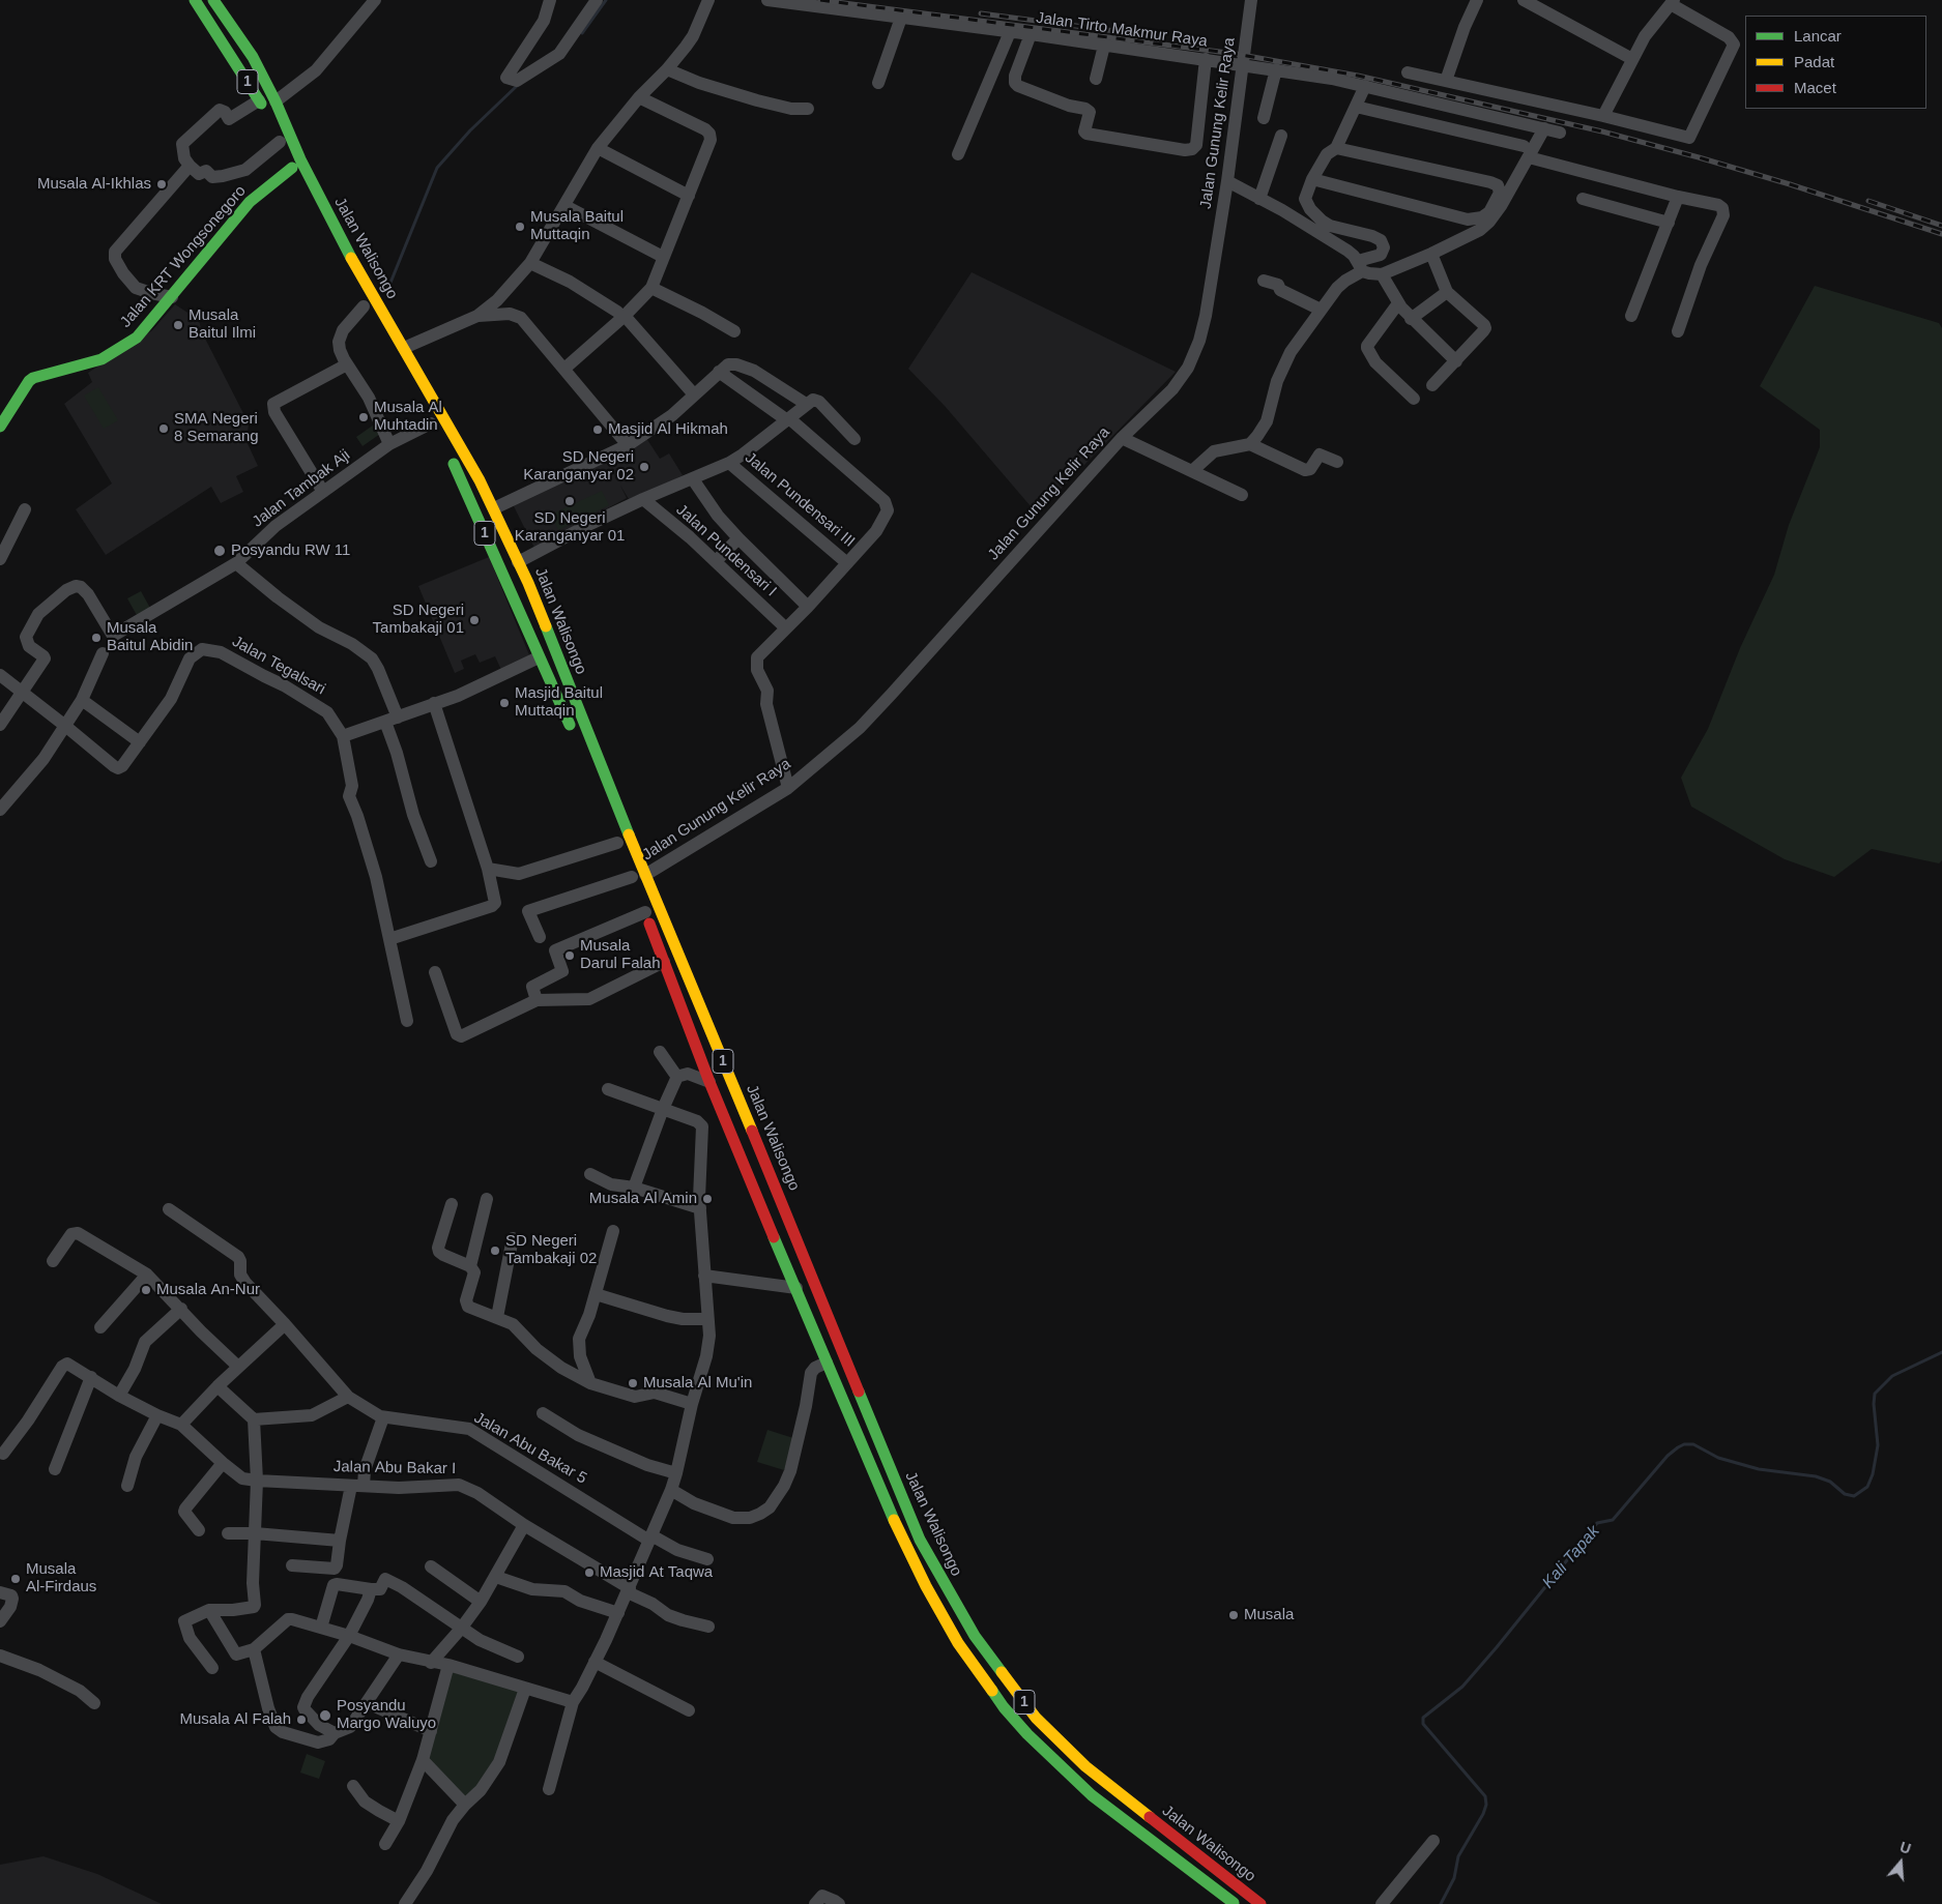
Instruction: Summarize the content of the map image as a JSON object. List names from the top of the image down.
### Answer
{
  "streets": {
    "main road": ["1", "Jalan Walisongo", "Jalan KRT Wongsonegoro"],
    "street": [
      "Jalan Tirto Makmur Raya",
      "Jalan Gunung Kelir Raya",
      "Jalan Tambak Aji",
      "Jalan Pundensari III",
      "Jalan Pundensari I",
      "Jalan Tegalsari",
      "Jalan Abu Bakar 5",
      "Jalan Abu Bakar I"
    ]
  },
  "crossings": [
    ["1", "Jalan Walisongo"],
    ["1", "Jalan KRT Wongsonegoro"],
    ["Jalan Gunung Kelir Raya", "Jalan Walisongo"],
    ["Jalan Walisongo", "Jalan KRT Wongsonegoro"],
    ["Jalan Tambak Aji", "Jalan Tegalsari"]
  ],
  "water": ["Kali Tapak"],
  "places": [
    "Musala Al-Ikhlas",
    "Musala Baitul Muttaqin",
    "Musala Baitul Ilmi",
    "Musala Al Muhtadin",
    "SMA Negeri 8 Semarang",
    "Masjid Al Hikmah",
    "SD Negeri Karanganyar 02",
    "SD Negeri Karanganyar 01",
    "Posyandu RW 11",
    "SD Negeri Tambakaji 01",
    "Musala Baitul Abidin",
    "Masjid Baitul Muttaqin",
    "Musala Darul Falah",
    "Musala Al Amin",
    "SD Negeri Tambakaji 02",
    "Musala An-Nur",
    "Musala Al Mu'in",
    "Masjid At Taqwa",
    "Musala Al-Firdaus",
    "Musala",
    "Posyandu Margo Waluyo",
    "Musala Al Falah"
  ],
  "legend": ["Lancar", "Padat", "Macet"],
  "north": "top"
}
